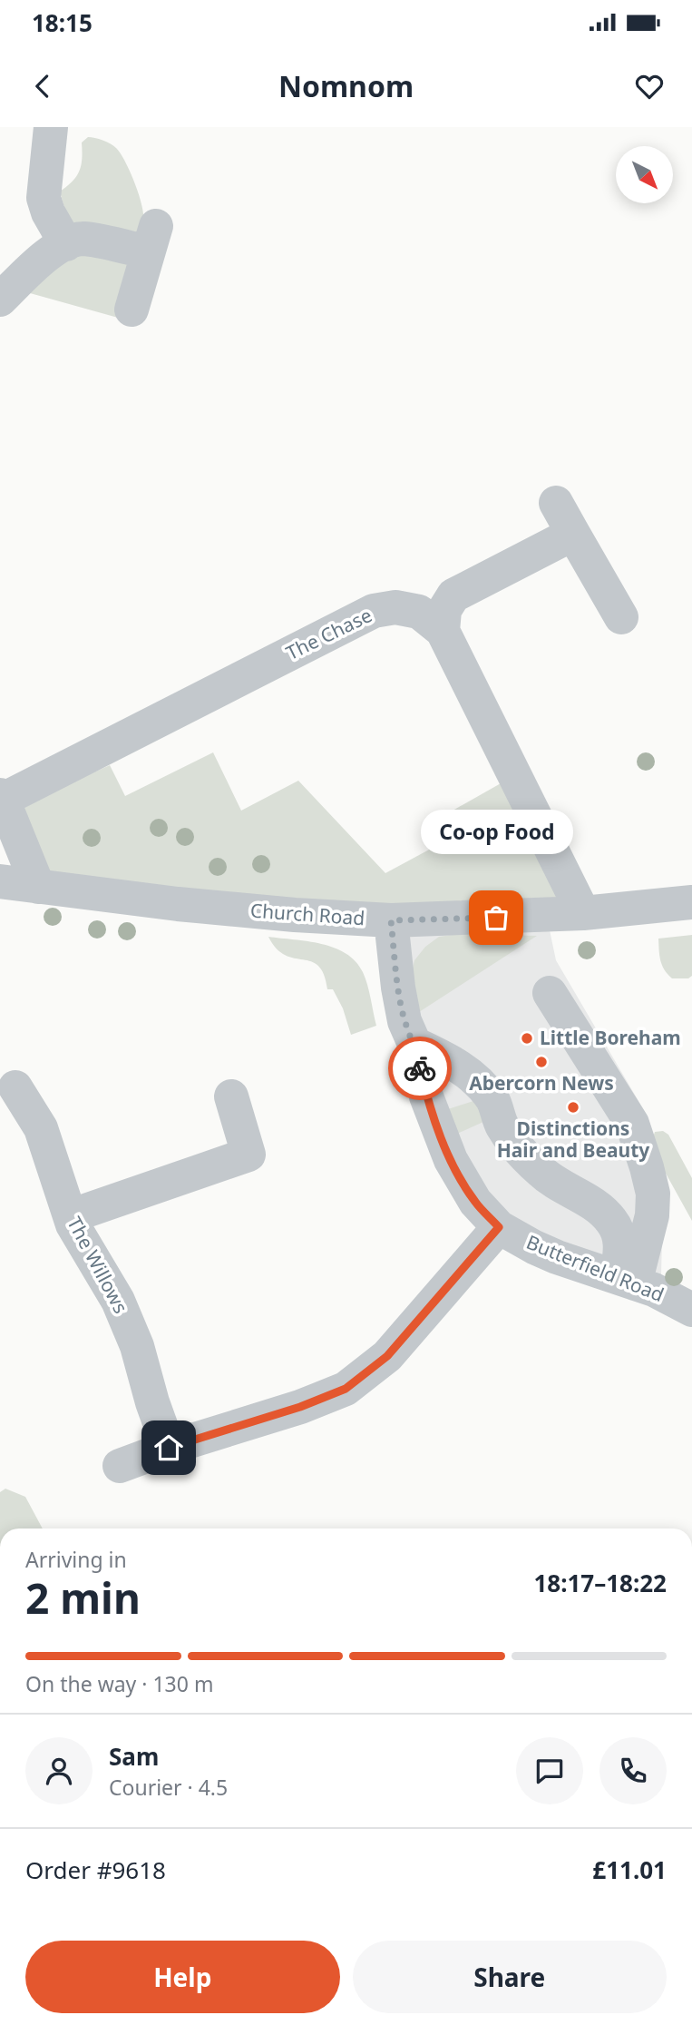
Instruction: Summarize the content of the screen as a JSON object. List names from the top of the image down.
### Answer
{
  "streets": {
    "street": [
      "The Chase",
      "Church Road",
      "The Willows",
      "Butterfield Road"
    ]
  },
  "crossings": [
    ["The Chase", "Church Road"],
    ["Church Road", "Butterfield Road"]
  ],
  "places": [
    "Co-op Food",
    "Little Boreham",
    "Abercorn News",
    "Distinctions Hair and Beauty"
  ],
  "north": "bottom right",
  "page": {
    "status": "18:15",
    "header": "Nomnom",
    "bubble": "Co-op Food",
    "heading": ["2 min", "Arriving in", "18:17–18:22"],
    "panel": [
      "Sam",
      "Courier · 4.5",
      "Order #9618",
      "£11.01"
    ],
    "bar": "On the way · 130 m",
    "buttons": ["Help", "Share"]
  }
}
